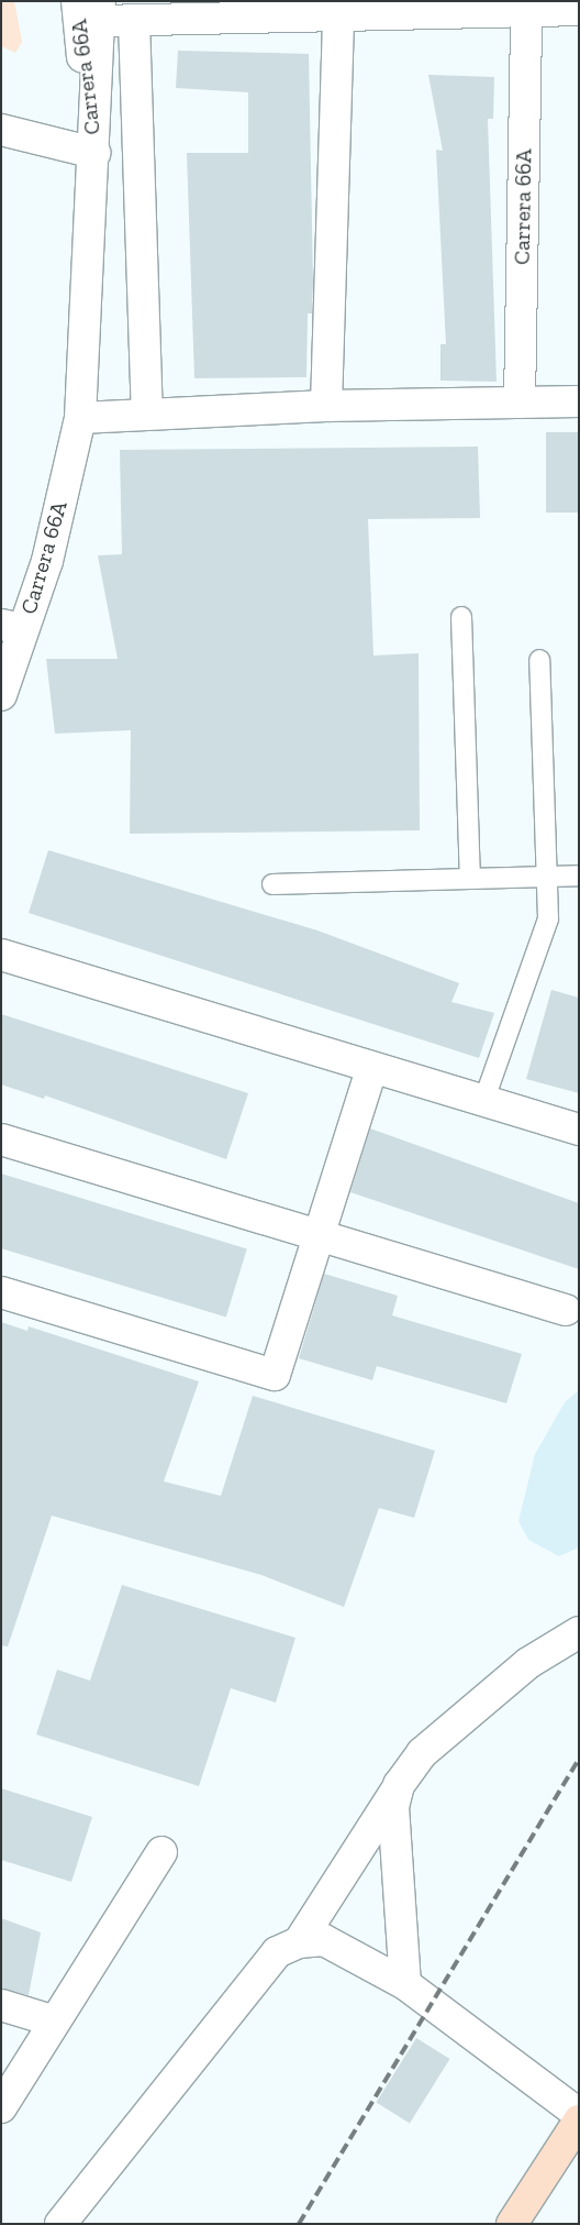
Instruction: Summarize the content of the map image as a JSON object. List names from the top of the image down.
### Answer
{
  "streets": {
    "street": ["Carrera 66A"]
  }
}
